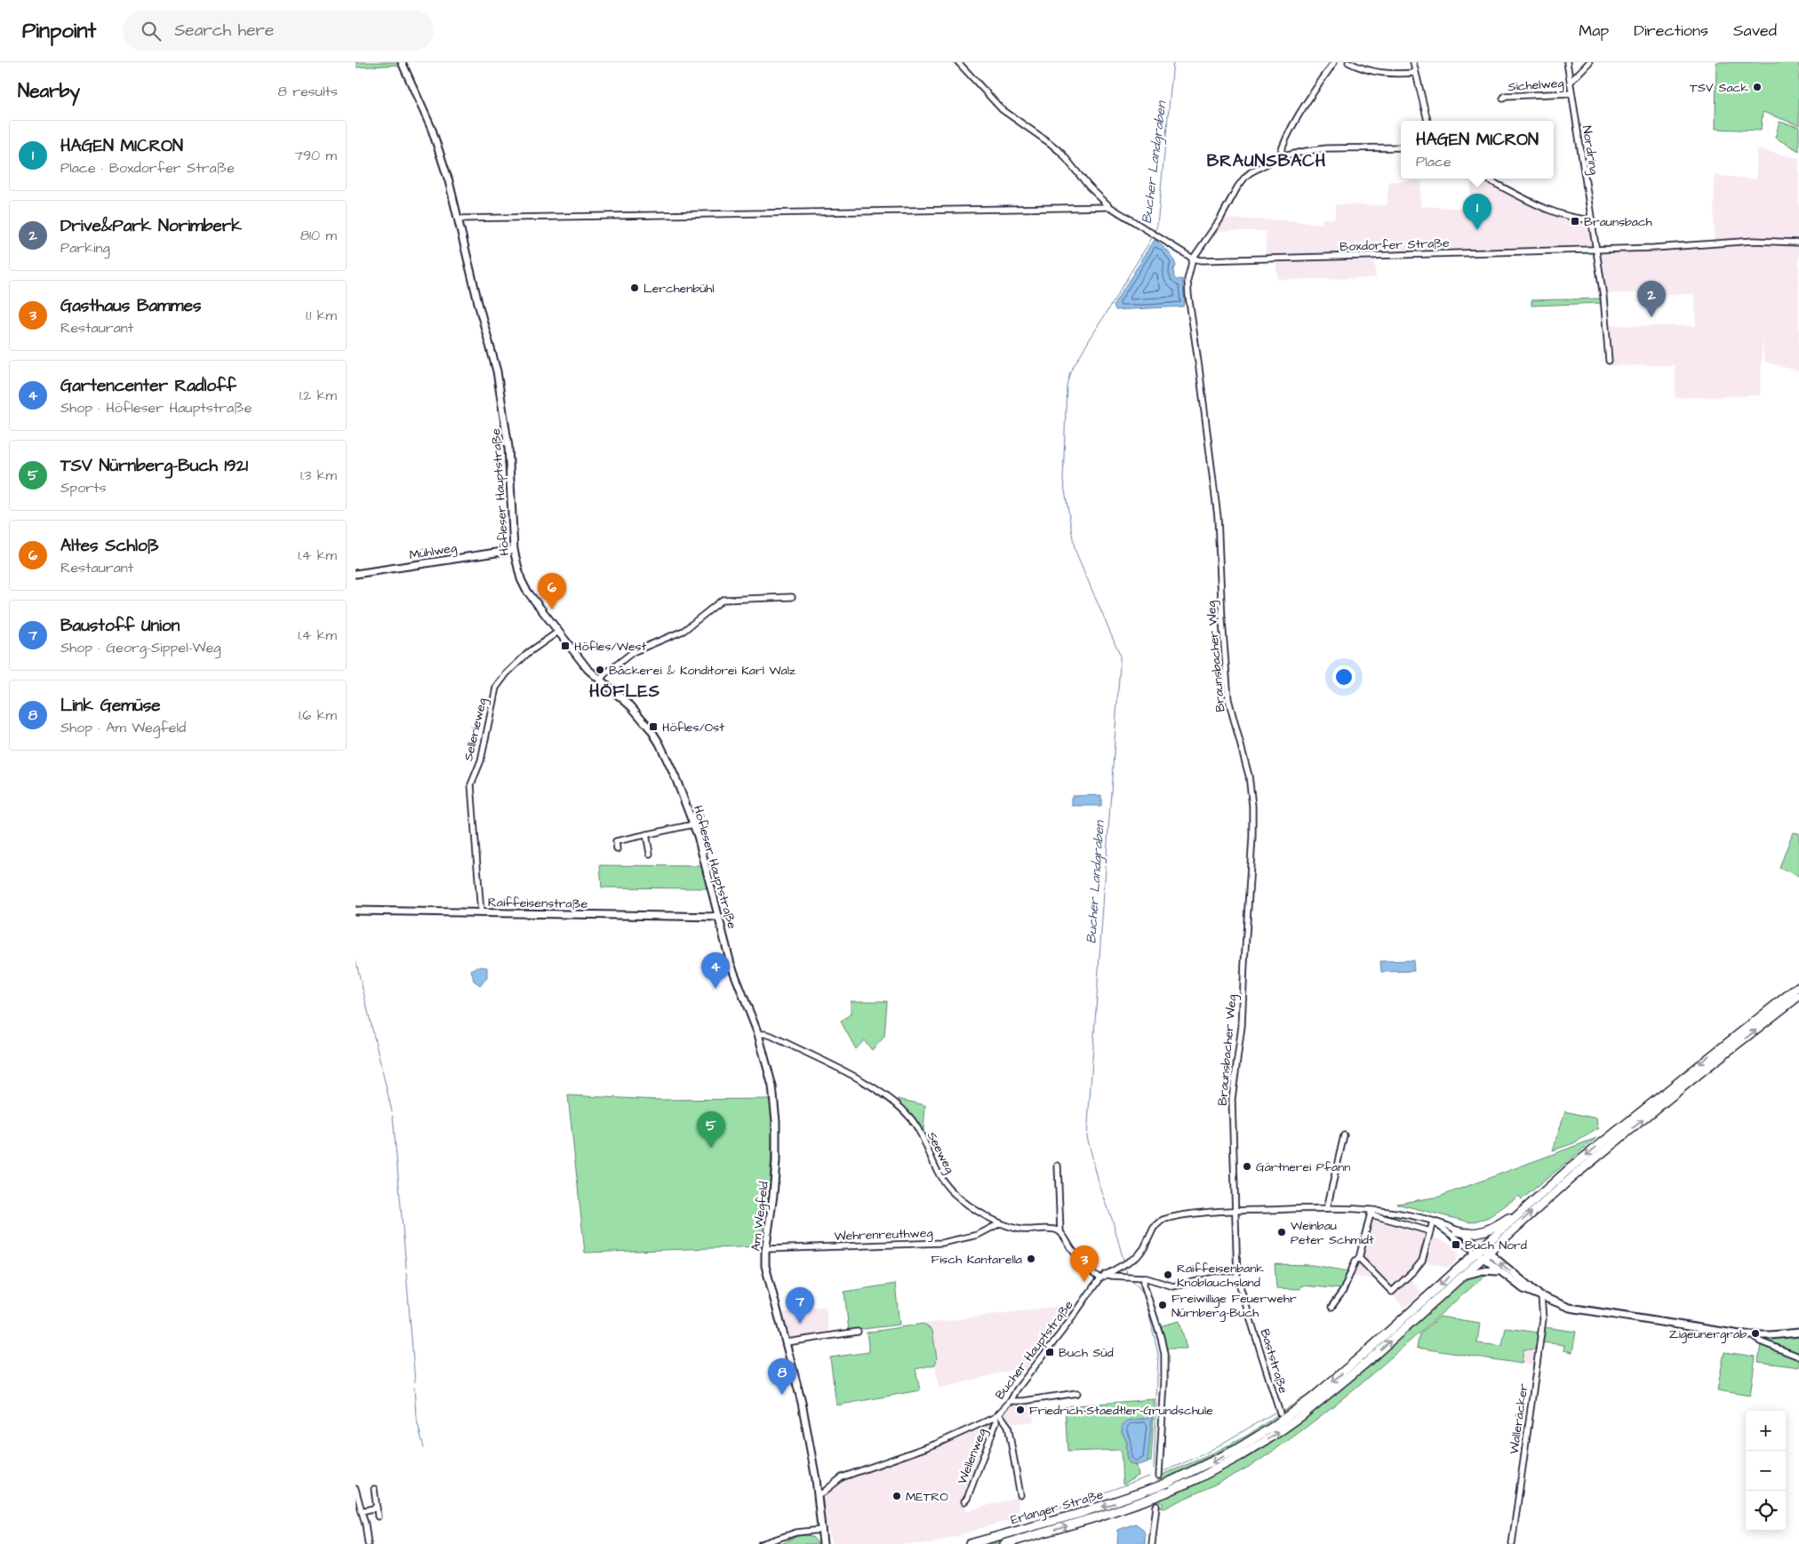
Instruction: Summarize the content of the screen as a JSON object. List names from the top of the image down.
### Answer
{
  "streets": {
    "main road": ["Erlanger Straße"],
    "street": [
      "Sichelweg",
      "Nordring",
      "Boxdorfer Straße",
      "Höfleser Hauptstraße",
      "Mühlweg",
      "Braunsbacher Weg",
      "Sellerieweg",
      "Raiffeisenstraße",
      "Seeweg",
      "Am Wegfeld",
      "Wehrenreuthweg",
      "Bucher Hauptstraße",
      "Baststraße",
      "Walleräcker",
      "Wellenweg"
    ]
  },
  "crossings": [
    ["Sichelweg", "Nordring"],
    ["Nordring", "Boxdorfer Straße"],
    ["Boxdorfer Straße", "Braunsbacher Weg"],
    ["Höfleser Hauptstraße", "Mühlweg"],
    ["Höfleser Hauptstraße", "Sellerieweg"],
    ["Höfleser Hauptstraße", "Raiffeisenstraße"],
    ["Höfleser Hauptstraße", "Seeweg"],
    ["Höfleser Hauptstraße", "Am Wegfeld"],
    ["Braunsbacher Weg", "Bucher Hauptstraße"],
    ["Braunsbacher Weg", "Baststraße"],
    ["Sellerieweg", "Raiffeisenstraße"],
    ["Seeweg", "Am Wegfeld"],
    ["Seeweg", "Wehrenreuthweg"],
    ["Am Wegfeld", "Wehrenreuthweg"],
    ["Am Wegfeld", "Bucher Hauptstraße"],
    ["Bucher Hauptstraße", "Baststraße"],
    ["Bucher Hauptstraße", "Wellenweg"],
    ["Bucher Hauptstraße", "Erlanger Straße"]
  ],
  "districts": ["BRAUNSBACH", "HÖFLES"],
  "water": ["Bucher Landgraben"],
  "places": {
    "other": [
      "TSV Sack",
      "Lerchenbühl",
      "Bäckerei & Konditorei Karl Walz",
      "Gärtnerei Pfann",
      "Weinbau Peter Schmidt",
      "Fisch Kantarella",
      "Raiffeisenbank Knoblauchsland",
      "Freiwillige Feuerwehr Nürnberg-Buch",
      "Zigeunergrab",
      "Friedrich-Staedtler-Grundschule",
      "METRO"
    ],
    "transit": [
      "Braunsbach",
      "Höfles/West",
      "Höfles/Ost",
      "Buch Nord",
      "Buch Süd"
    ]
  },
  "page": {
    "header": "Pinpoint",
    "search": "Search here",
    "nav": ["Map", "Directions", "Saved"],
    "heading": ["Nearby", "8 results"],
    "list": [
      {
        "mark": "1",
        "name": "HAGEN MICRON",
        "note": "Place · Boxdorfer Straße",
        "value": "790 m"
      },
      {
        "mark": "2",
        "name": "Drive&Park Norimberk",
        "note": "Parking",
        "value": "810 m"
      },
      {
        "mark": "3",
        "name": "Gasthaus Bammes",
        "note": "Restaurant",
        "value": "1.1 km"
      },
      {
        "mark": "4",
        "name": "Gartencenter Radloff",
        "note": "Shop · Höfleser Hauptstraße",
        "value": "1.2 km"
      },
      {
        "mark": "5",
        "name": "TSV Nürnberg-Buch 1921",
        "note": "Sports",
        "value": "1.3 km"
      },
      {
        "mark": "6",
        "name": "Altes Schloß",
        "note": "Restaurant",
        "value": "1.4 km"
      },
      {
        "mark": "7",
        "name": "Baustoff Union",
        "note": "Shop · Georg-Sippel-Weg",
        "value": "1.4 km"
      },
      {
        "mark": "8",
        "name": "Link Gemüse",
        "note": "Shop · Am Wegfeld",
        "value": "1.6 km"
      }
    ],
    "popup": ["HAGEN MICRON", "Place"],
    "pins": [
      "1",
      "2",
      "6",
      "4",
      "5",
      "3",
      "7",
      "8"
    ],
    "map_buttons": ["+", "−"]
  }
}
